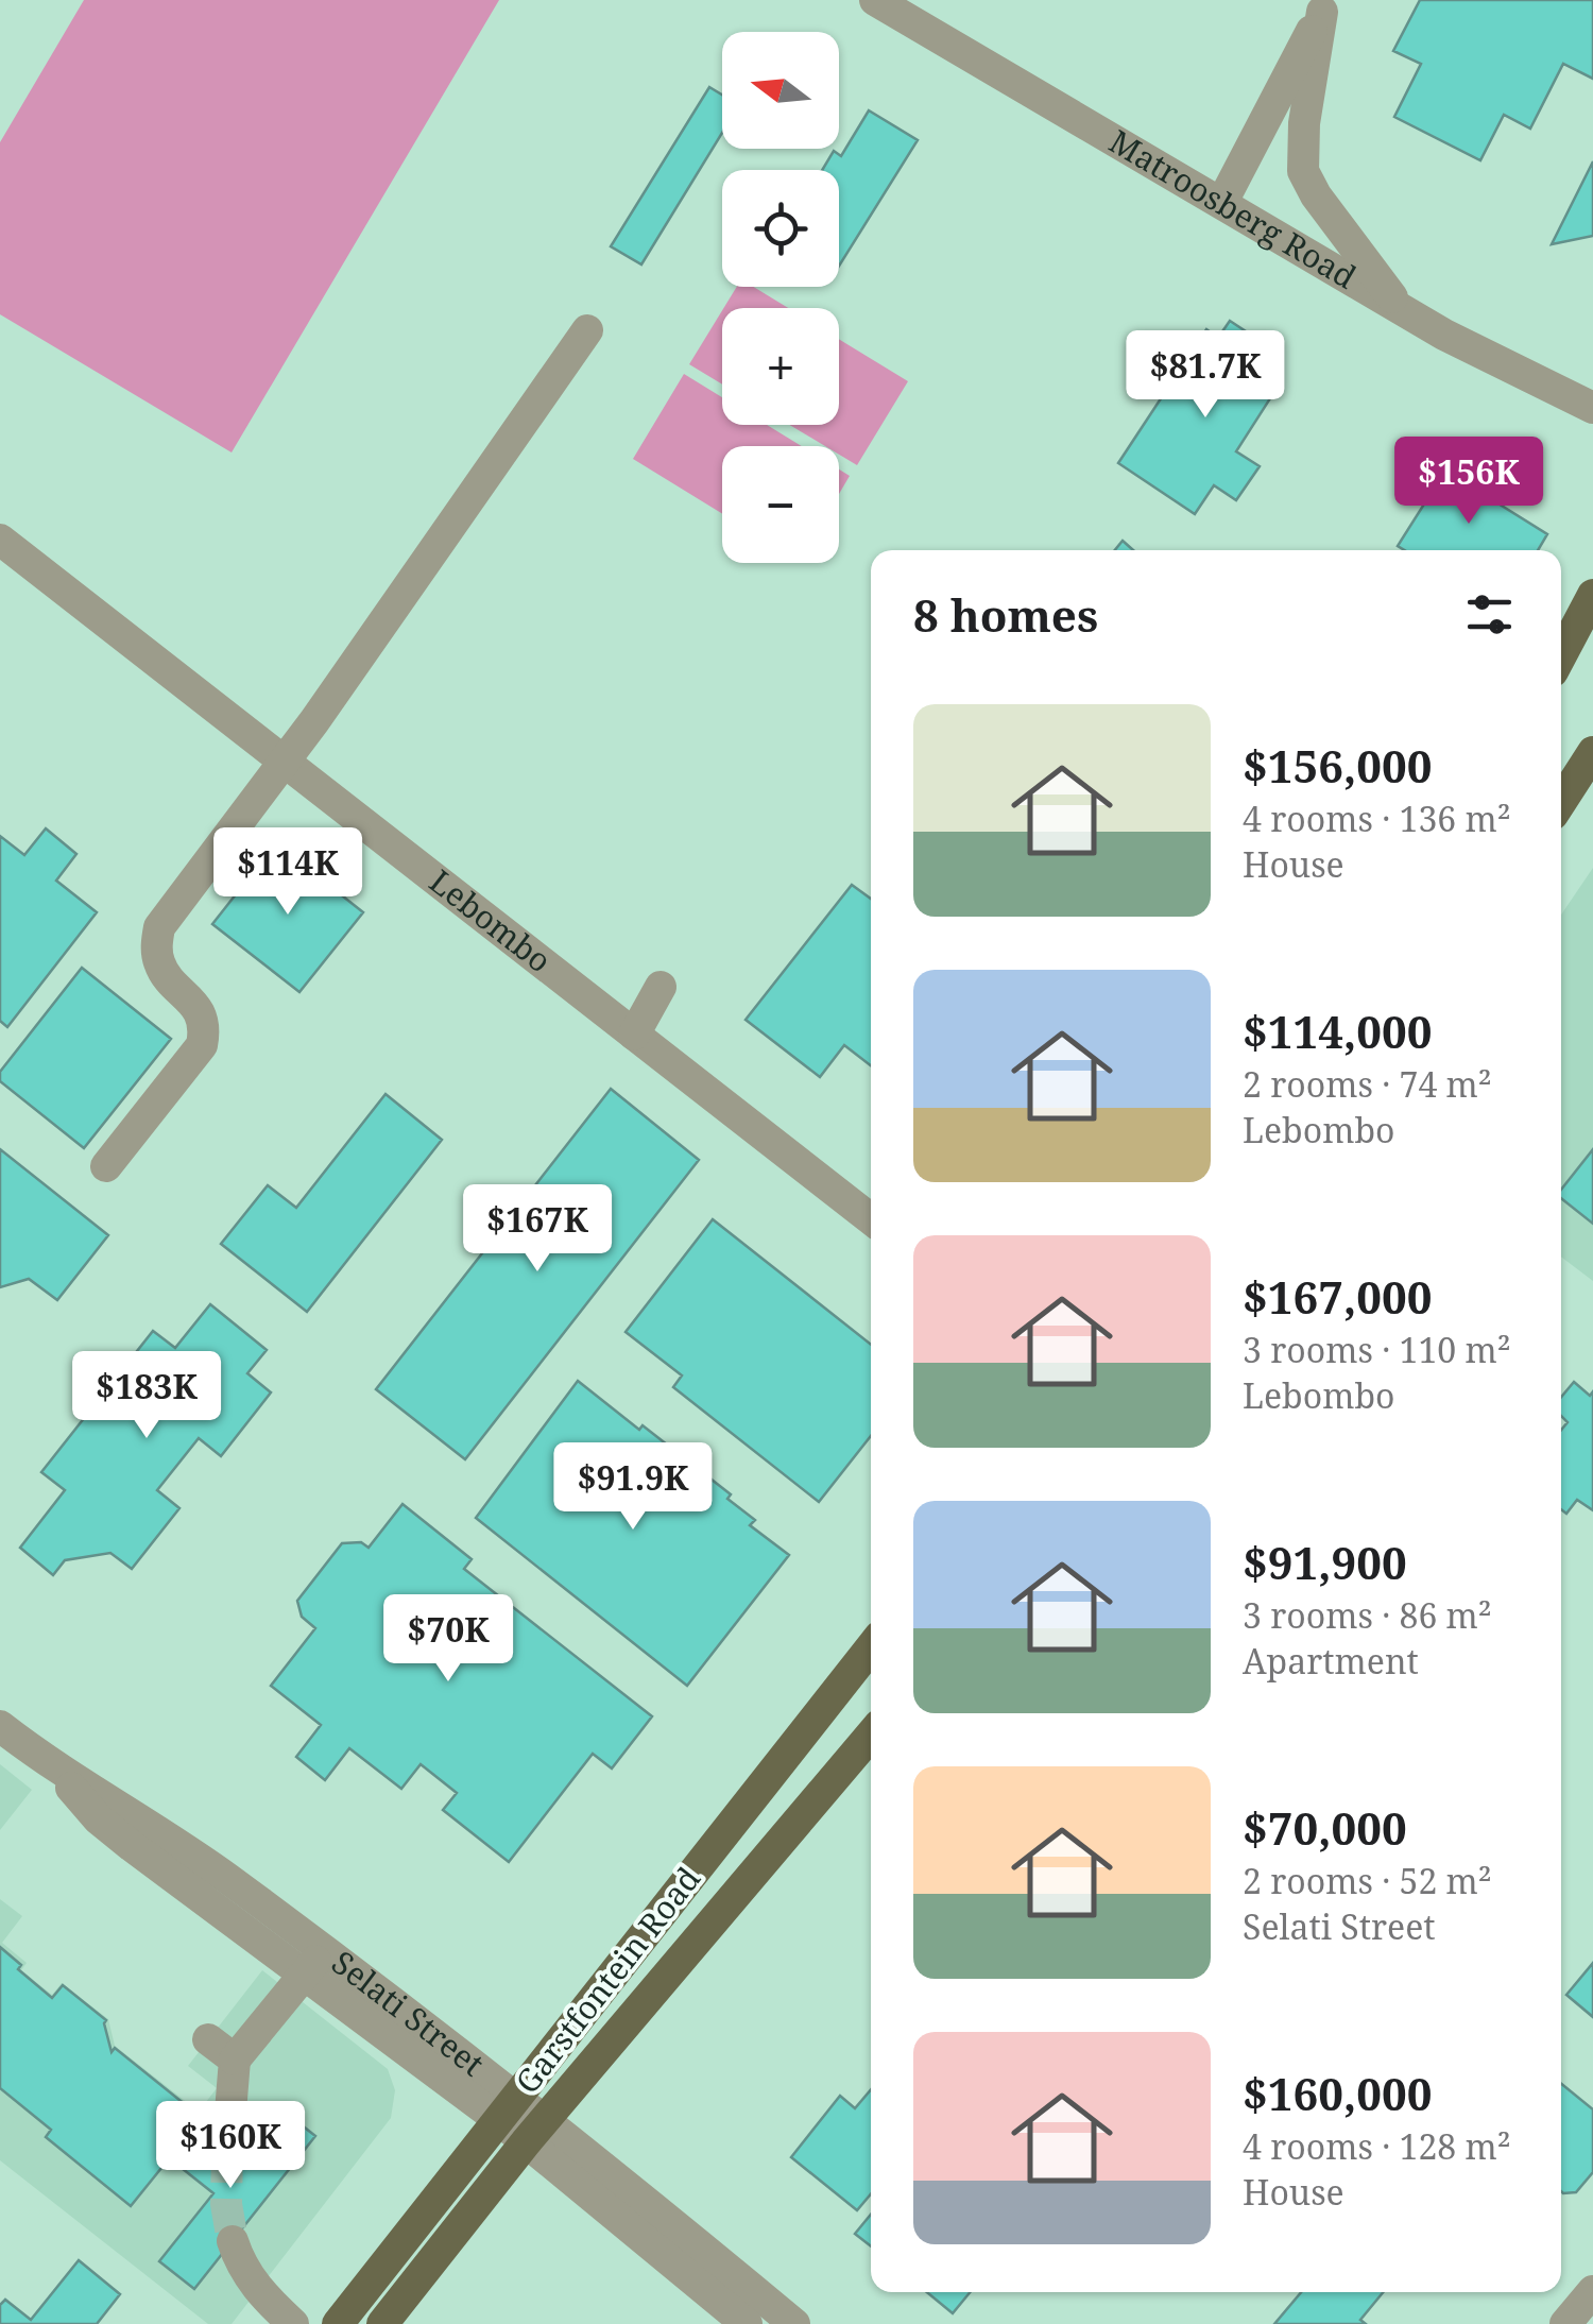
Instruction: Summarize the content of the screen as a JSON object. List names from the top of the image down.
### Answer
{
  "streets": {
    "main road": ["Garstfontein Road"],
    "street": ["Matroosberg Road", "Lebombo", "Selati Street"]
  },
  "crossings": [
    ["Garstfontein Road", "Selati Street"]
  ],
  "north": "left",
  "page": {
    "map_buttons": ["+", "−"],
    "price": [
      "$81.7K",
      "$156K",
      "$114K",
      "$167K",
      "$183K",
      "$91.9K",
      "$70K",
      "$160K"
    ],
    "heading": "8 homes",
    "list": [
      {
        "name": "$156,000",
        "note": "4 rooms · 136 m² · House"
      },
      {
        "name": "$114,000",
        "note": "2 rooms · 74 m² · Lebombo"
      },
      {
        "name": "$167,000",
        "note": "3 rooms · 110 m² · Lebombo"
      },
      {
        "name": "$91,900",
        "note": "3 rooms · 86 m² · Apartment"
      },
      {
        "name": "$70,000",
        "note": "2 rooms · 52 m² · Selati Street"
      },
      {
        "name": "$160,000",
        "note": "4 rooms · 128 m² · House"
      }
    ]
  }
}
